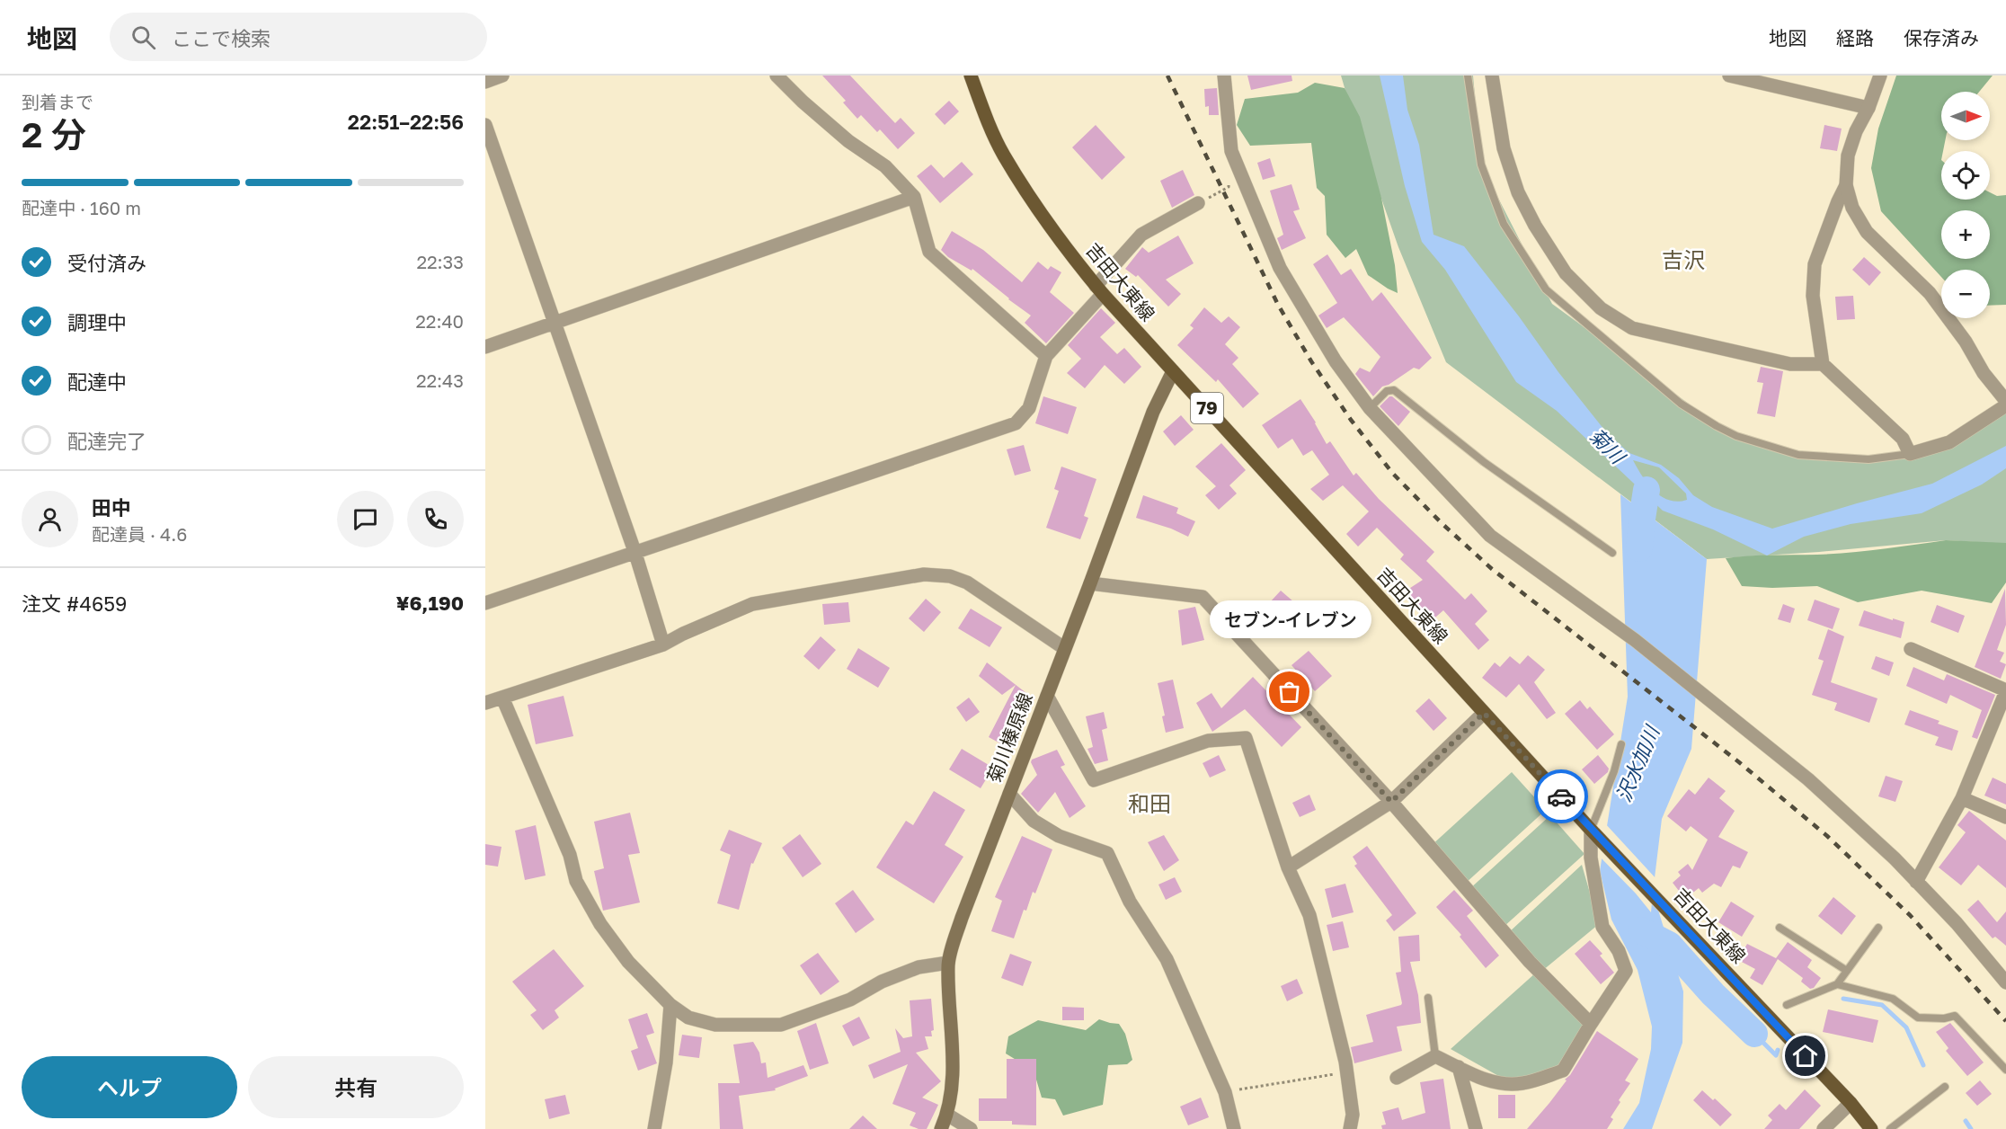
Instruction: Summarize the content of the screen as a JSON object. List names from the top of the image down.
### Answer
{
  "streets": {
    "main road": ["吉田大東線", "79", "菊川榛原線"]
  },
  "crossings": [
    ["吉田大東線", "菊川榛原線"]
  ],
  "districts": ["吉沢", "和田"],
  "water": ["菊川", "沢水加川"],
  "places": ["セブン-イレブン"],
  "north": "right",
  "page": {
    "header": "地図",
    "search": "ここで検索",
    "nav": ["地図", "経路", "保存済み"],
    "heading": ["2 分", "到着まで", "22:51–22:56"],
    "panel": [
      "田中",
      "配達員 · 4.6",
      "注文 #4659",
      "¥6,190"
    ],
    "map_buttons": ["+", "−"],
    "bar": "配達中 · 160 m",
    "list": [
      ["受付済み", "22:33"],
      ["調理中", "22:40"],
      ["配達中", "22:43"],
      "配達完了"
    ],
    "bubble": "セブン-イレブン",
    "buttons": ["ヘルプ", "共有"]
  }
}
